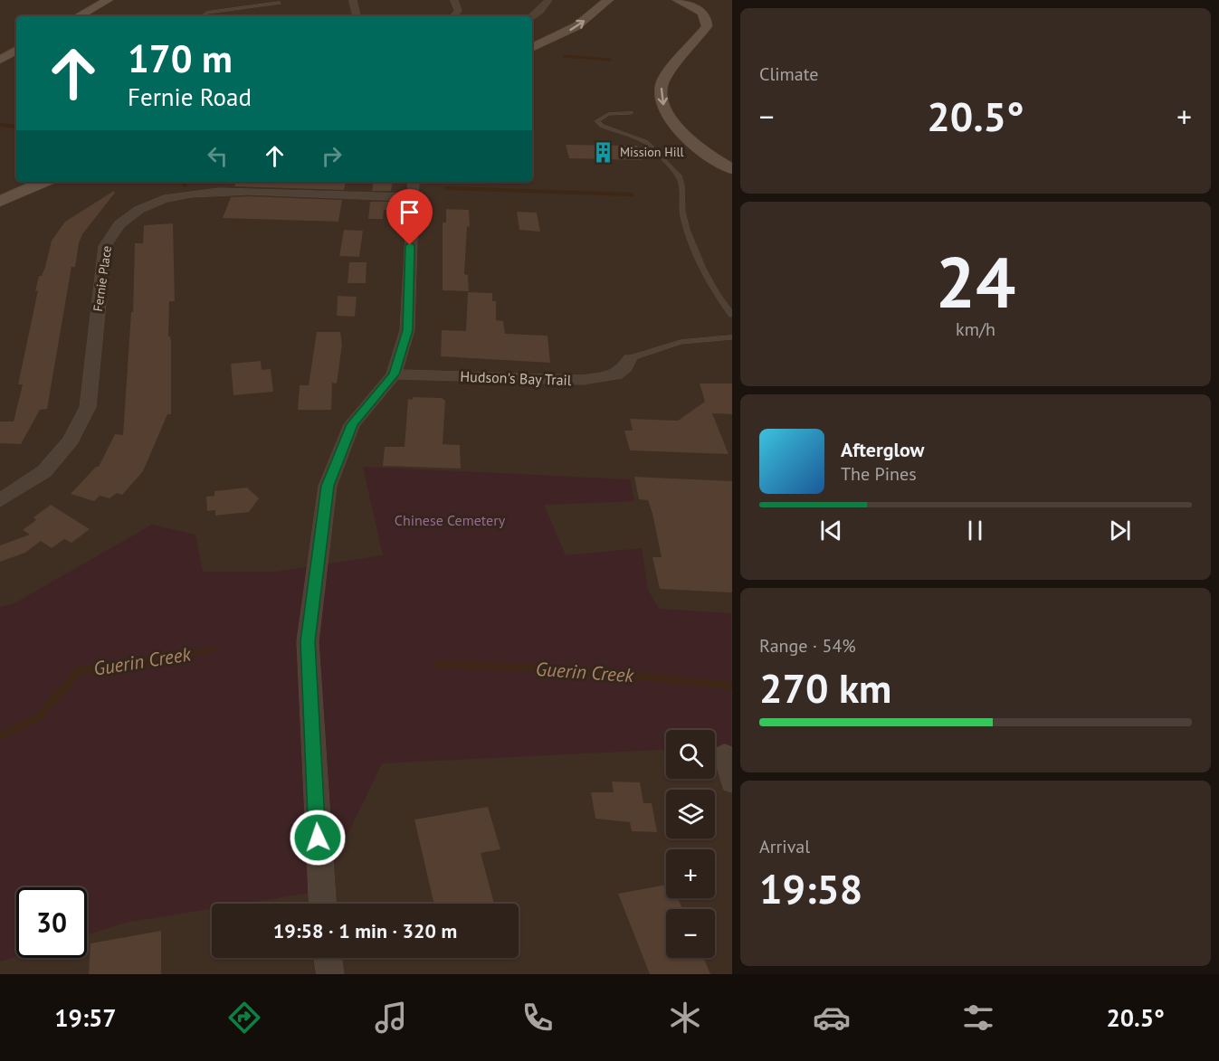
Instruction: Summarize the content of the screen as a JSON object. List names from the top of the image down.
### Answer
{
  "streets": {
    "street": ["Fernie Place", "Hudson's Bay Trail"]
  },
  "water": ["Guerin Creek"],
  "parks": ["Chinese Cemetery"],
  "places": {
    "building": ["Mission Hill"]
  },
  "page": {
    "tile": [
      "Climate",
      ["24", "km/h"],
      ["Range · 54%", "270 km"],
      ["Arrival", "19:58"]
    ],
    "turn": ["170 m", "Fernie Road"],
    "heat": ["−", "20.5°", "+"],
    "song": ["Afterglow", "The Pines"],
    "map_buttons": ["+", "−"],
    "limit": "30",
    "trip": "19:58 · 1 min · 320 m",
    "tabs": ["19:57", "20.5°"]
  }
}
